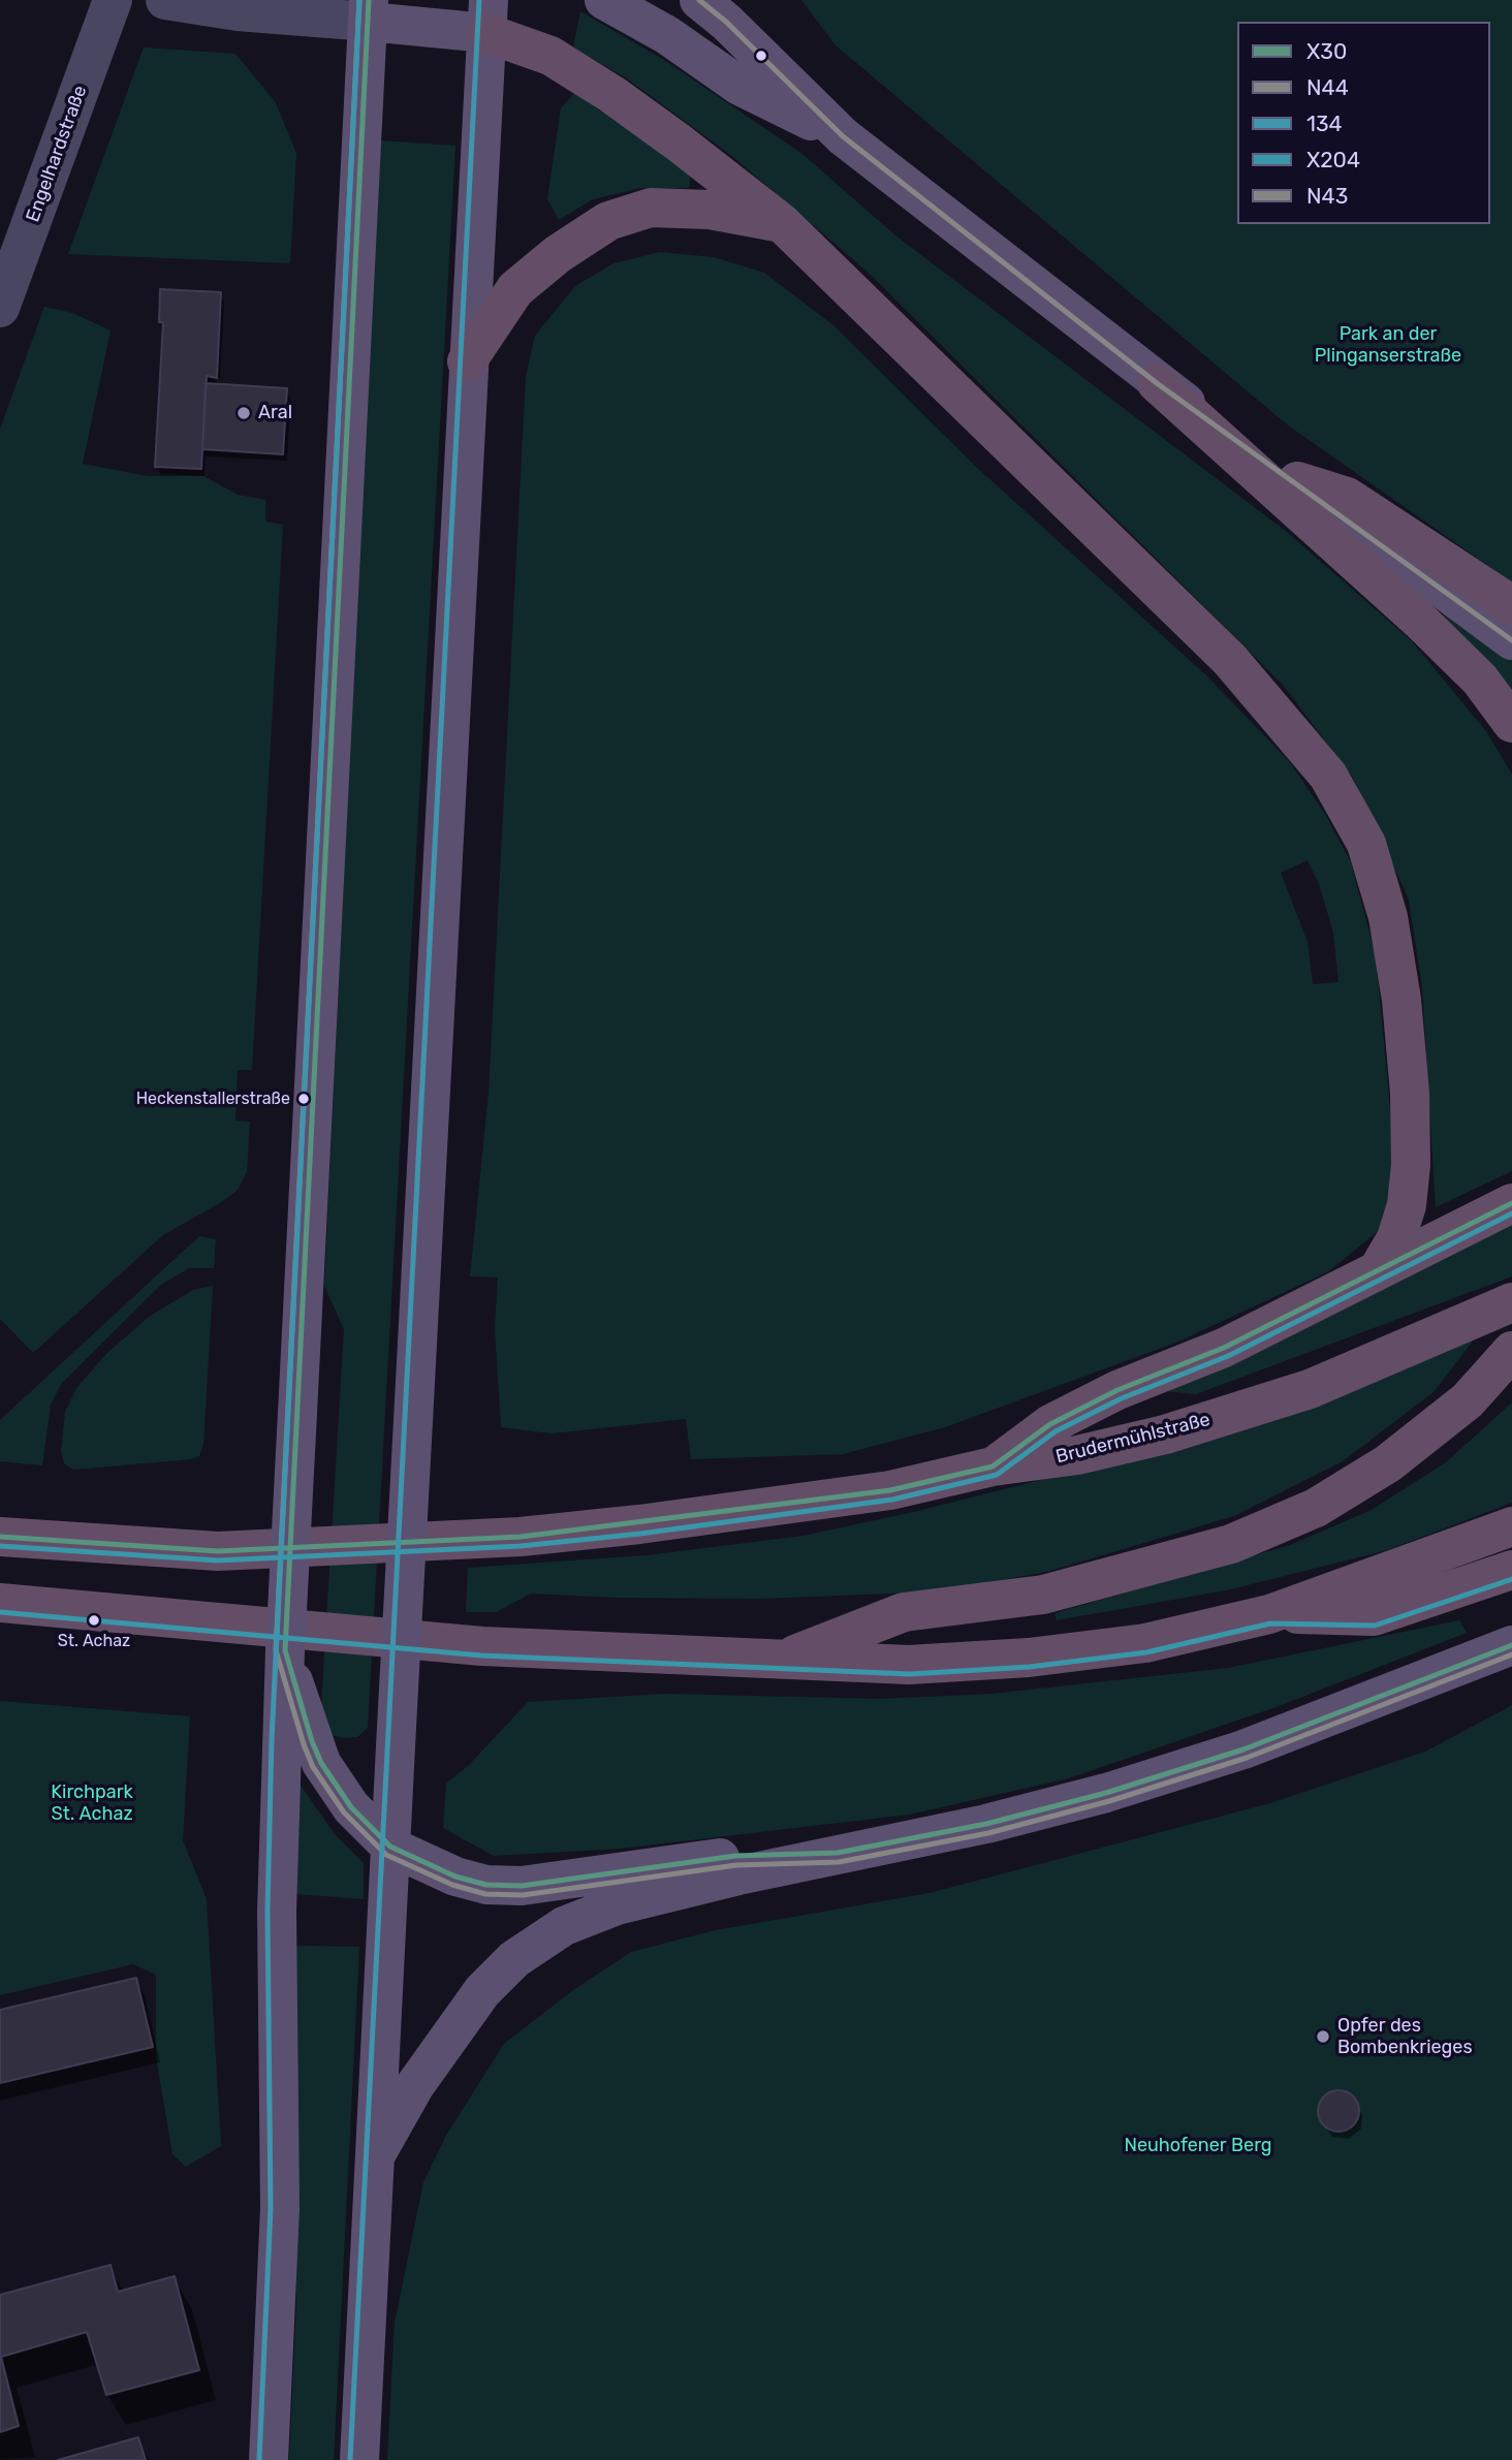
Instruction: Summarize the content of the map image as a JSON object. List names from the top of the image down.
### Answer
{
  "streets": {
    "highway": ["Brudermühlstraße"],
    "street": ["Engelhardstraße"]
  },
  "parks": ["Park an der Plinganserstraße", "Kirchpark St. Achaz", "Neuhofener Berg"],
  "places": [
    "Aral",
    "Heckenstallerstraße",
    "St. Achaz",
    "Opfer des Bombenkrieges"
  ],
  "lines": [
    "transit line X30",
    "transit line N44",
    "transit line 134",
    "transit line N43",
    "transit line X204"
  ],
  "legend": [
    "X30",
    "N44",
    "134",
    "X204",
    "N43"
  ]
}
